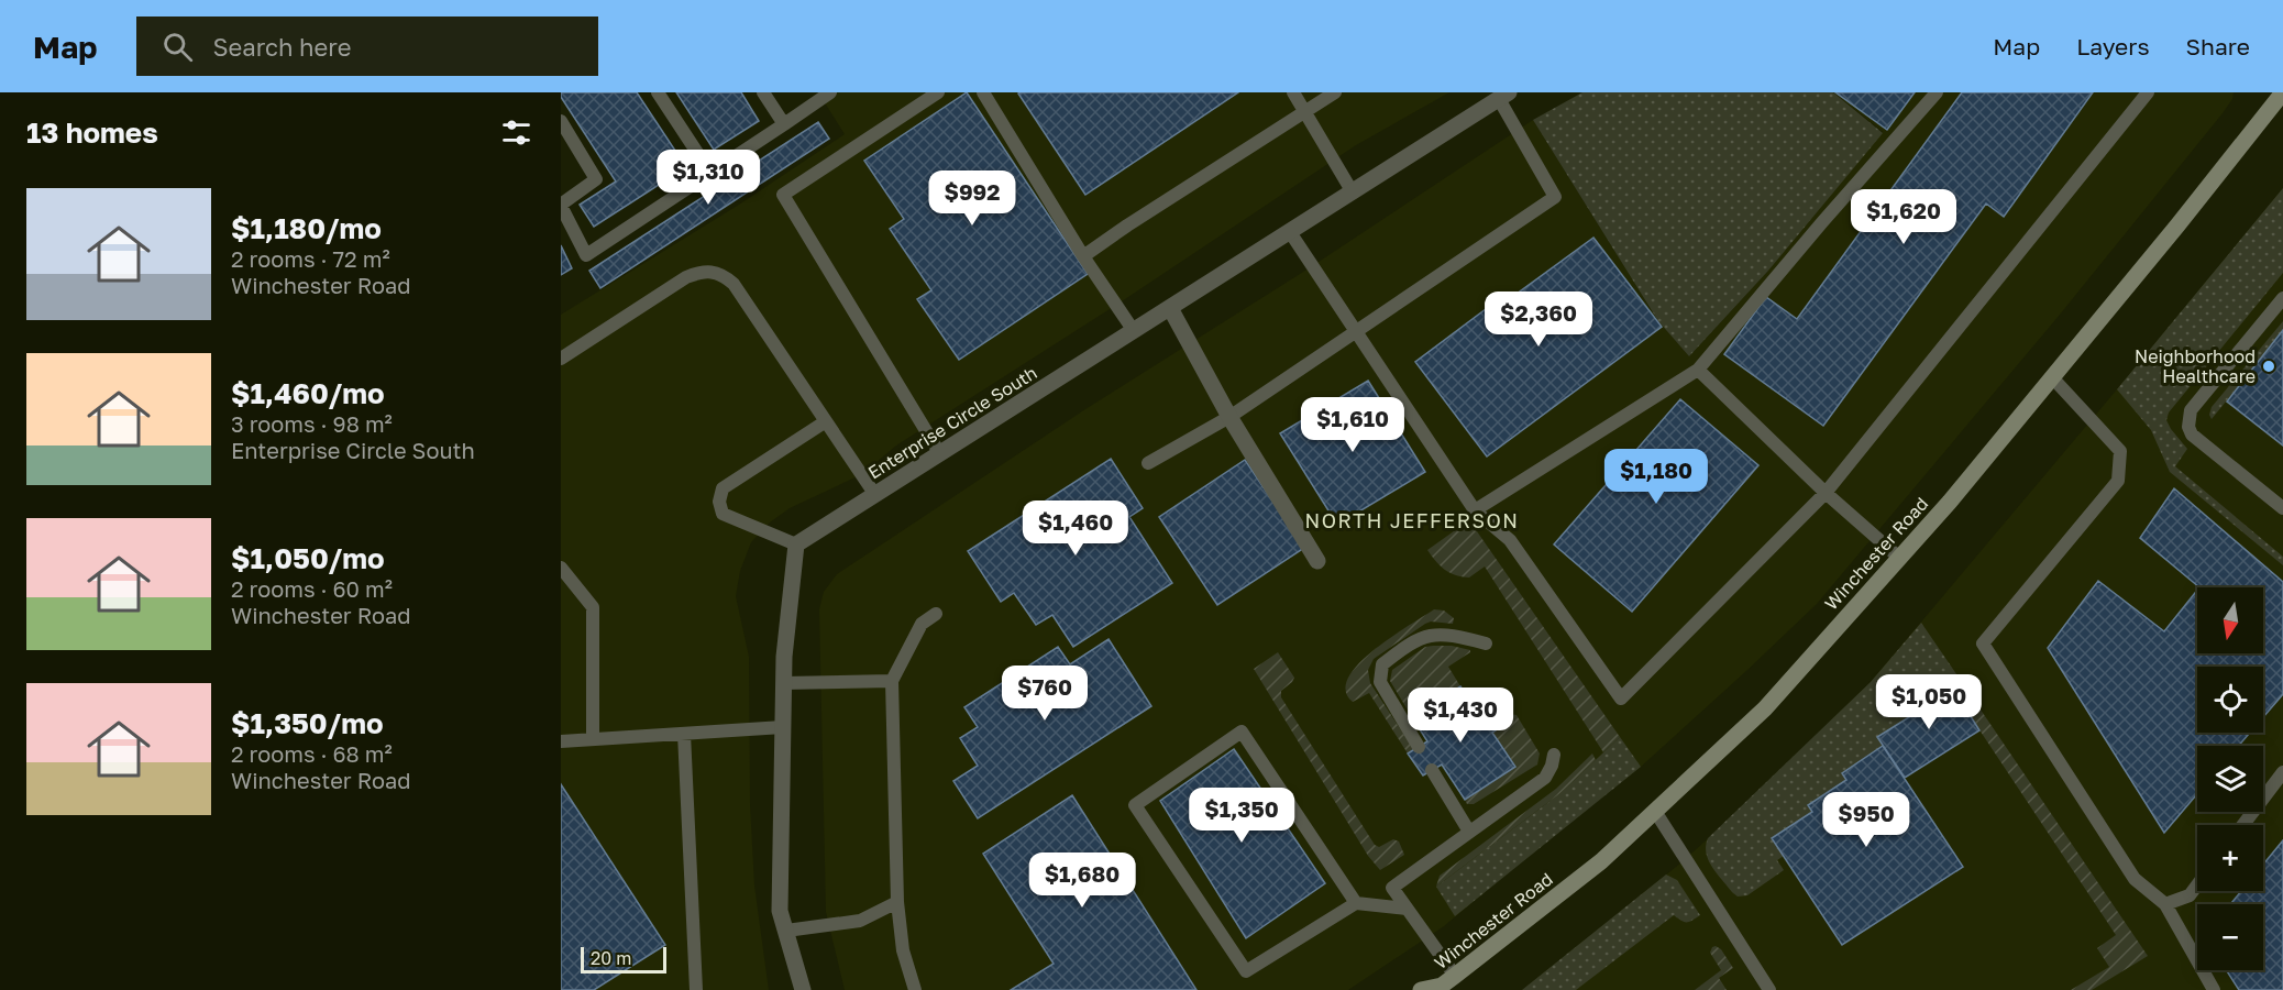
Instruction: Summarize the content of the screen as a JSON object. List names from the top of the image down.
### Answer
{
  "streets": {
    "main road": ["Winchester Road"],
    "street": ["Enterprise Circle South"]
  },
  "districts": ["NORTH JEFFERSON"],
  "places": ["Neighborhood Healthcare"],
  "scale_bar": "20 m",
  "north": "bottom",
  "page": {
    "header": "Map",
    "search": "Search here",
    "nav": ["Map", "Layers", "Share"],
    "heading": "13 homes",
    "price": [
      "$1,310",
      "$992",
      "$1,620",
      "$2,360",
      "$1,610",
      "$1,180",
      "$1,460",
      "$760",
      "$1,050",
      "$1,430",
      "$1,350",
      "$950",
      "$1,680"
    ],
    "list": [
      {
        "name": "$1,180/mo",
        "note": "2 rooms · 72 m² · Winchester Road"
      },
      {
        "name": "$1,460/mo",
        "note": "3 rooms · 98 m² · Enterprise Circle South"
      },
      {
        "name": "$1,050/mo",
        "note": "2 rooms · 60 m² · Winchester Road"
      },
      {
        "name": "$1,350/mo",
        "note": "2 rooms · 68 m² · Winchester Road"
      }
    ],
    "map_buttons": ["+", "−"],
    "scale": "20 m"
  }
}
